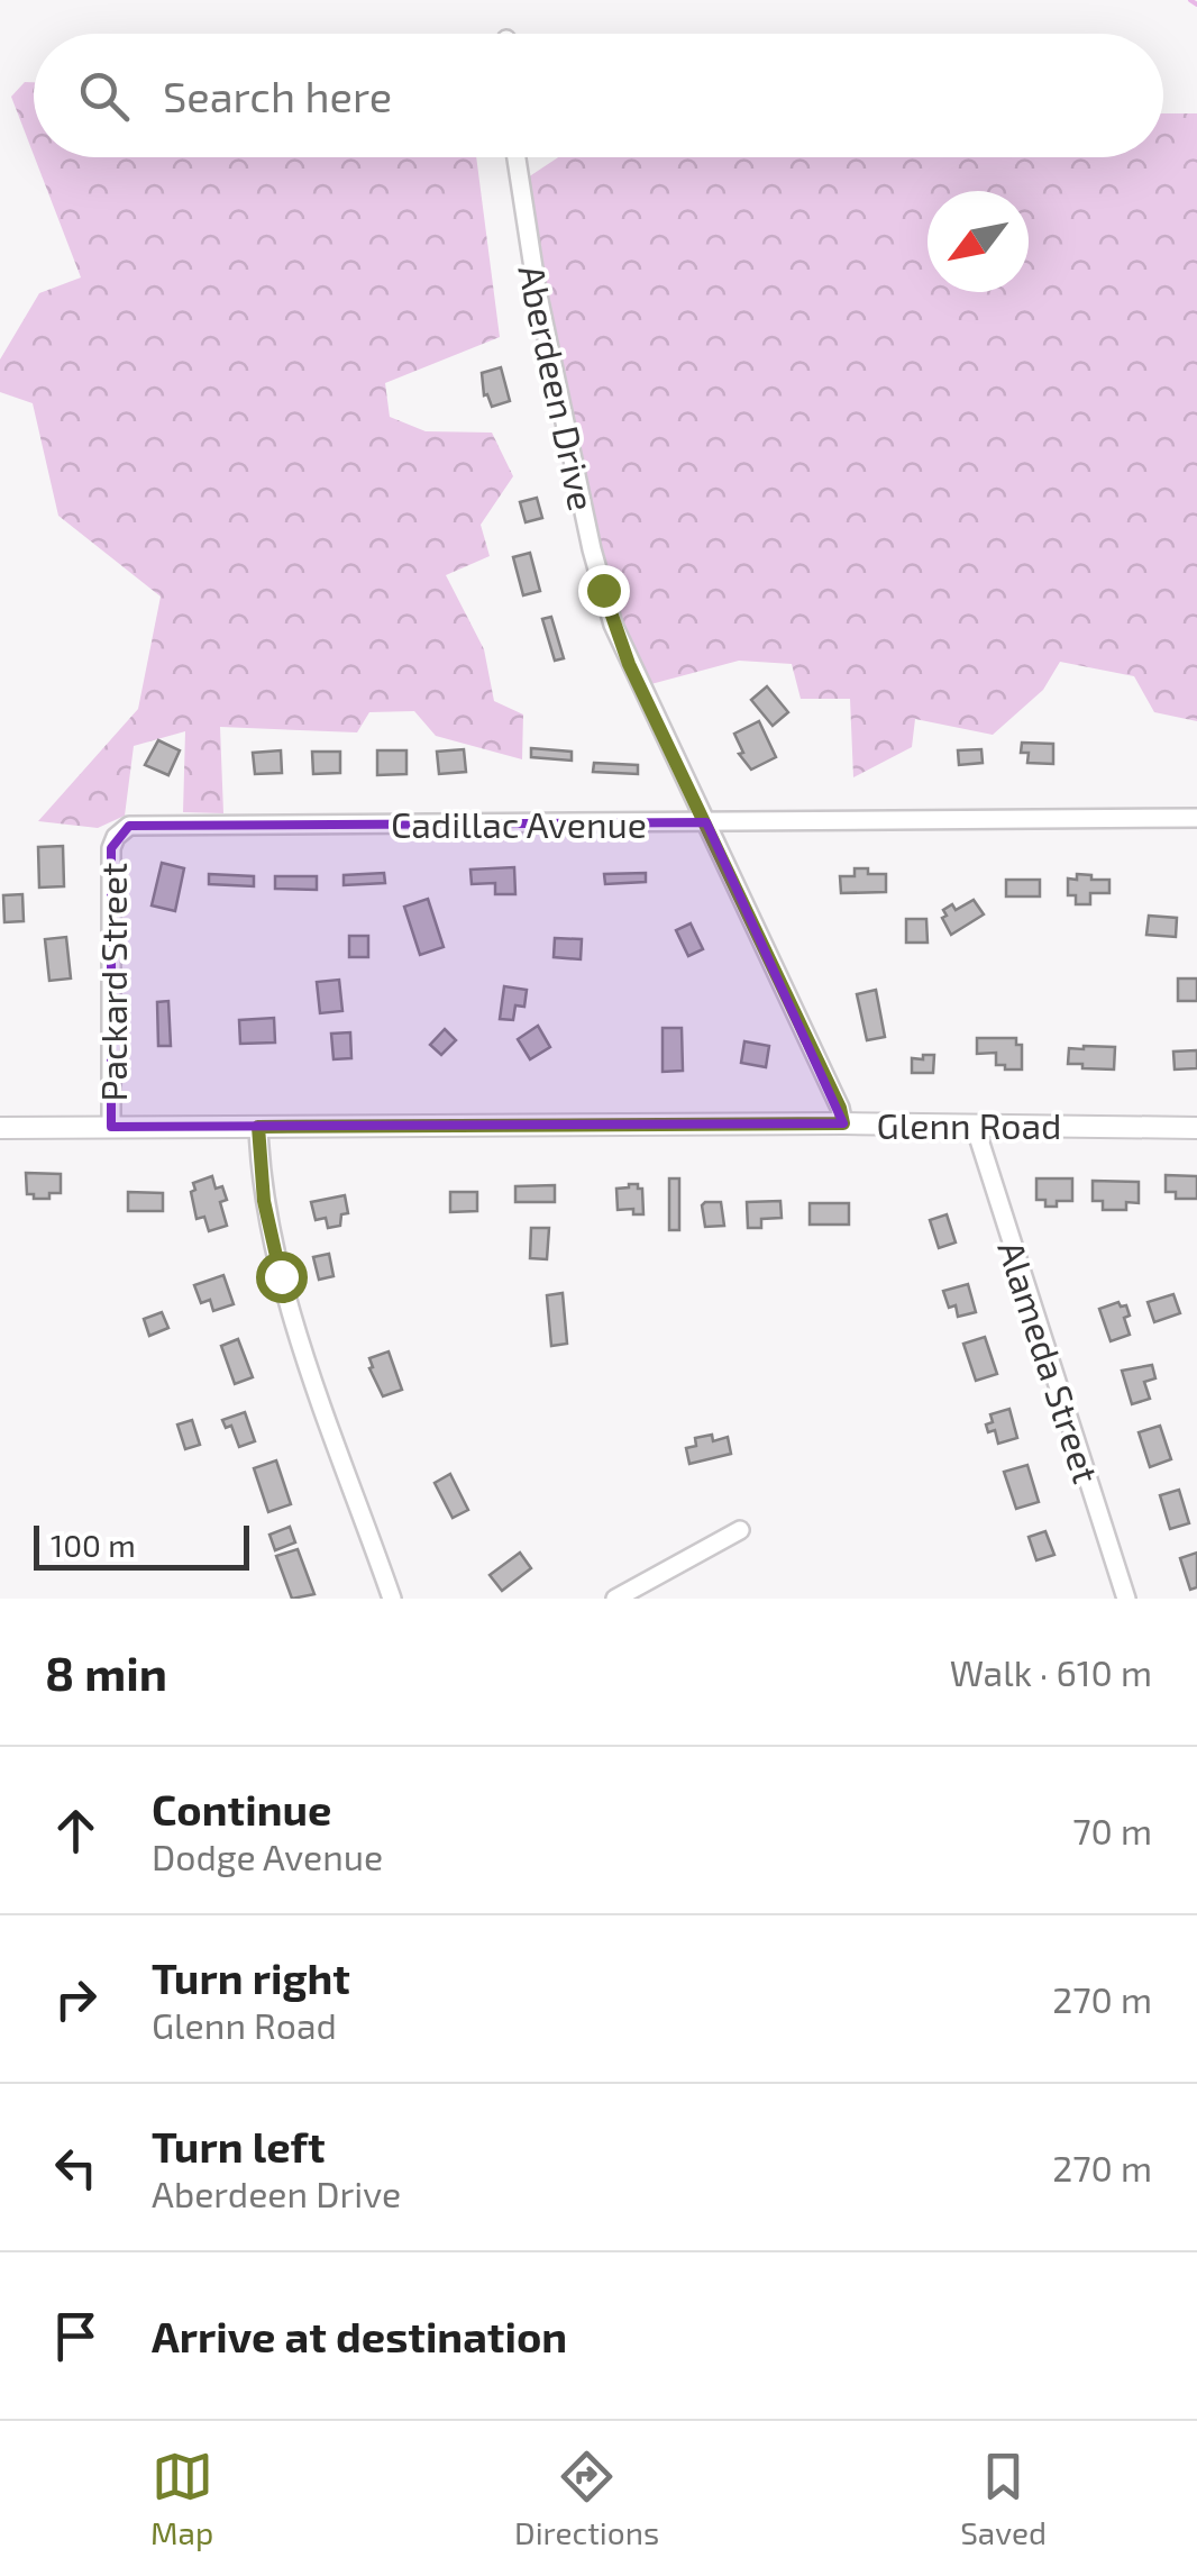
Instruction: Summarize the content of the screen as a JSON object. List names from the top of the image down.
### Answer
{
  "streets": {
    "street": [
      "Aberdeen Drive",
      "Cadillac Avenue",
      "Packard Street",
      "Glenn Road",
      "Alameda Street"
    ]
  },
  "crossings": [
    ["Aberdeen Drive", "Cadillac Avenue"],
    ["Aberdeen Drive", "Glenn Road"],
    ["Cadillac Avenue", "Packard Street"],
    ["Packard Street", "Glenn Road"],
    ["Glenn Road", "Alameda Street"]
  ],
  "scale_bar": "100 m",
  "north": "bottom left",
  "page": {
    "search": "Search here",
    "scale": "100 m",
    "heading": ["8 min", "Walk · 610 m"],
    "list": [
      ["Continue", "Dodge Avenue", "70 m"],
      ["Turn right", "Glenn Road", "270 m"],
      ["Turn left", "Aberdeen Drive", "270 m"],
      "Arrive at destination"
    ],
    "nav": ["Map", "Directions", "Saved"]
  }
}
